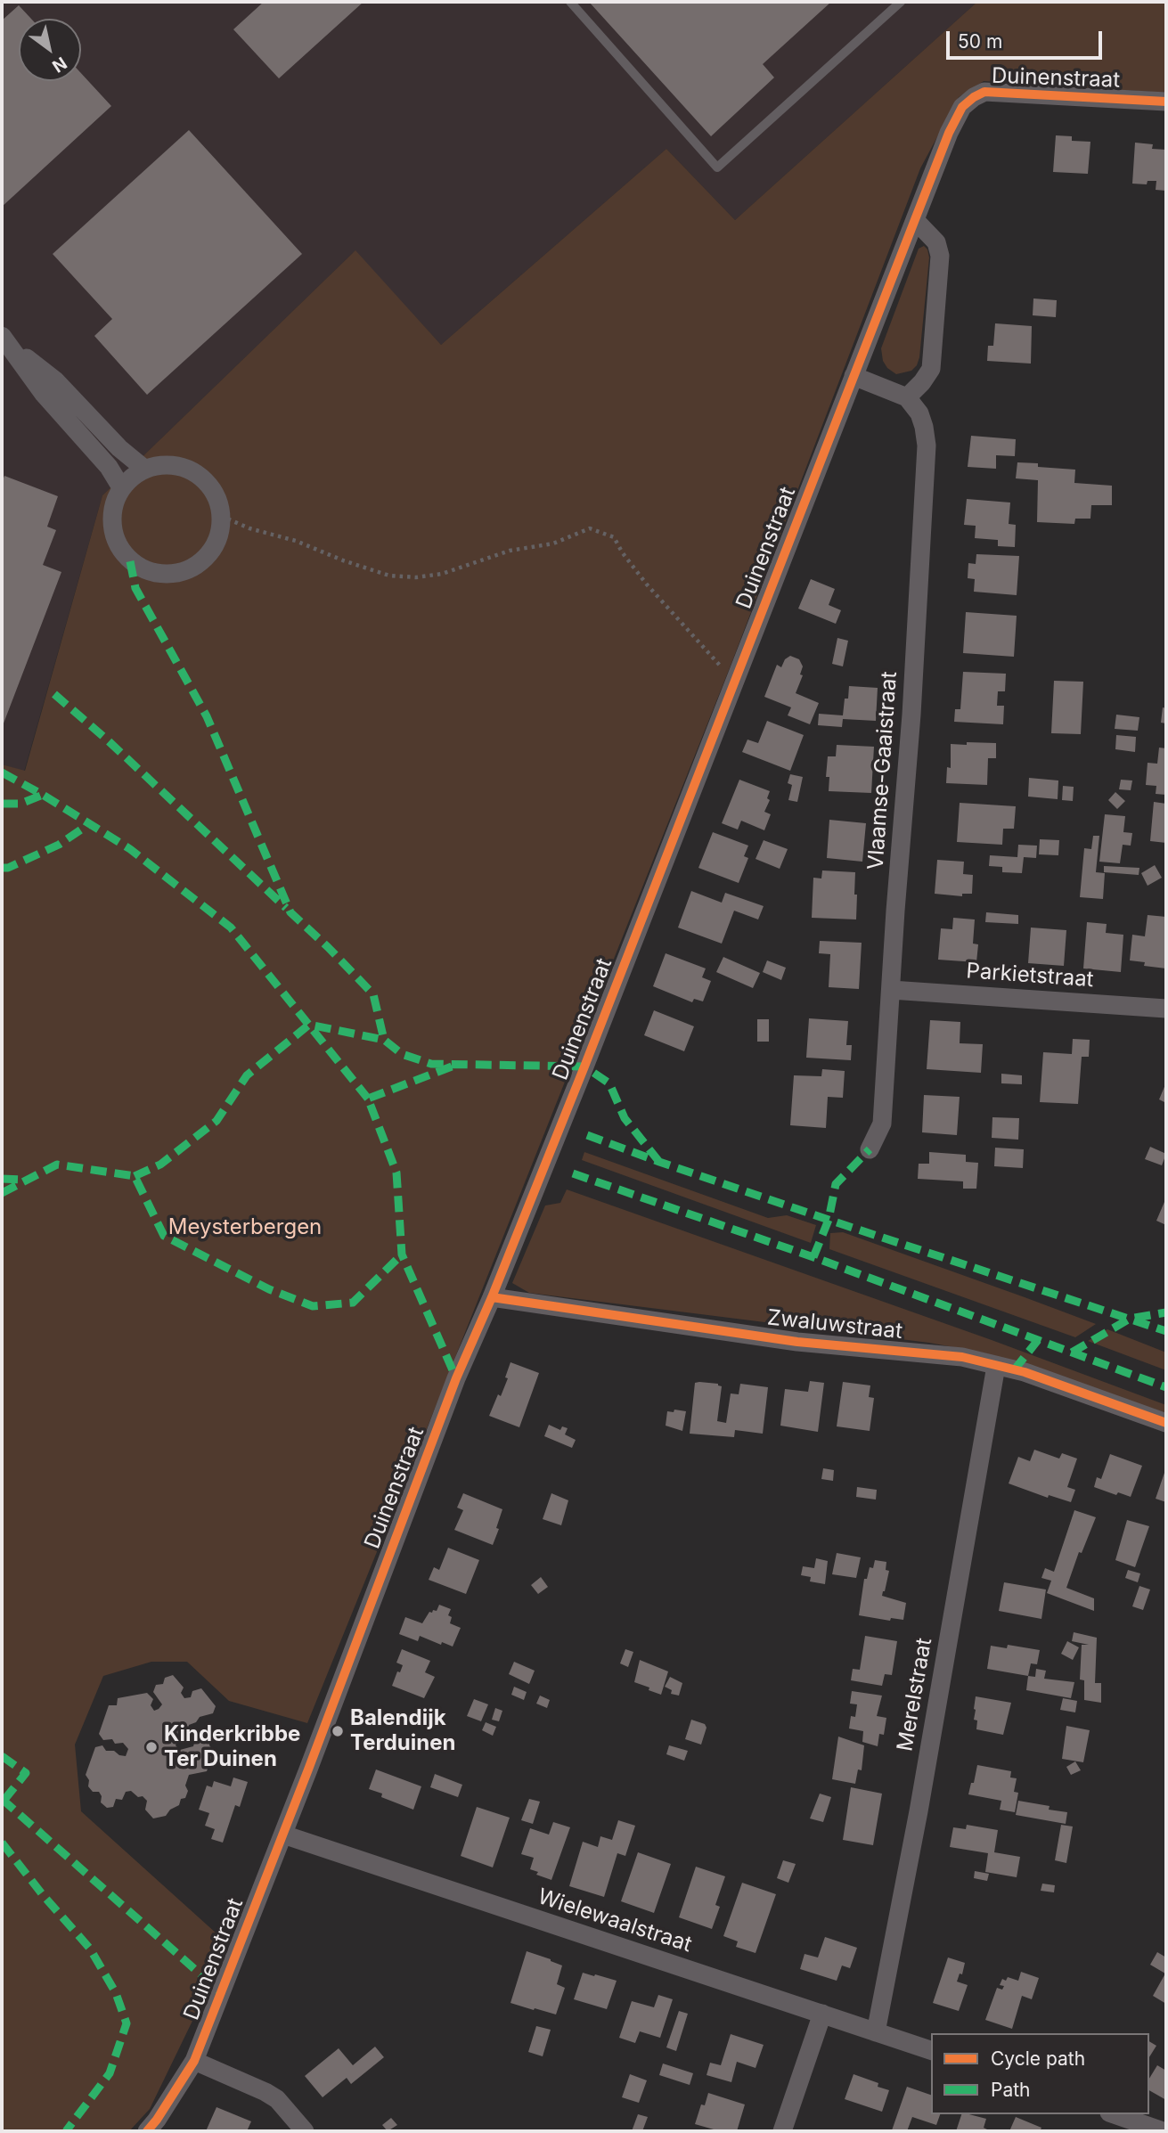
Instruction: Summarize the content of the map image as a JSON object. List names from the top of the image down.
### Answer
{
  "streets": {
    "street": [
      "Duinenstraat",
      "Vlaamse-Gaaistraat",
      "Parkietstraat",
      "Zwaluwstraat",
      "Merelstraat",
      "Wielewaalstraat"
    ]
  },
  "crossings": [
    ["Duinenstraat", "Zwaluwstraat"],
    ["Duinenstraat", "Wielewaalstraat"],
    ["Vlaamse-Gaaistraat", "Parkietstraat"],
    ["Zwaluwstraat", "Merelstraat"],
    ["Merelstraat", "Wielewaalstraat"]
  ],
  "parks": ["Meysterbergen"],
  "places": ["Balendijk Terduinen", "Kinderkribbe Ter Duinen"],
  "legend": ["Cycle path", "Path"],
  "scale_bar": "50 m",
  "north": "bottom right"
}
